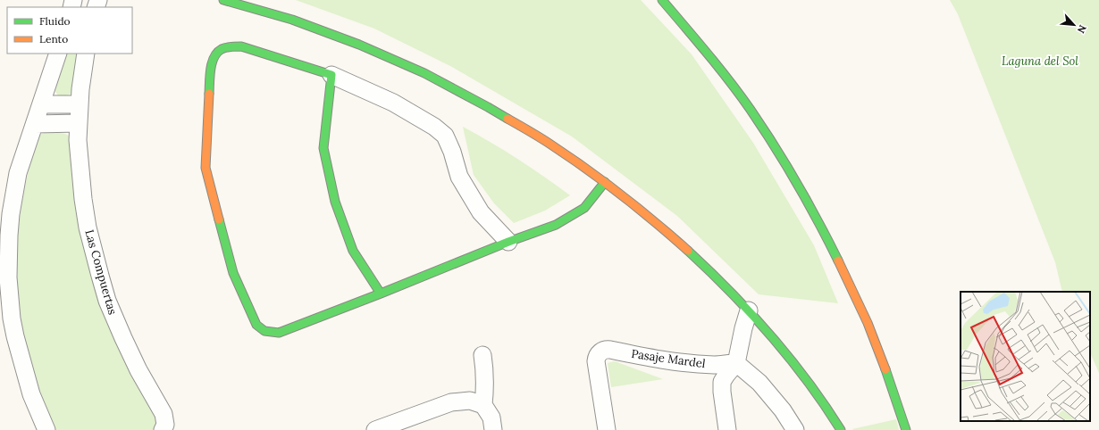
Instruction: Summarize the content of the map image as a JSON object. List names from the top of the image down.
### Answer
{
  "streets": {
    "street": ["Las Compuertas", "Pasaje Mardel"]
  },
  "parks": ["Laguna del Sol"],
  "legend": ["Fluido", "Lento"],
  "north": "bottom right"
}
